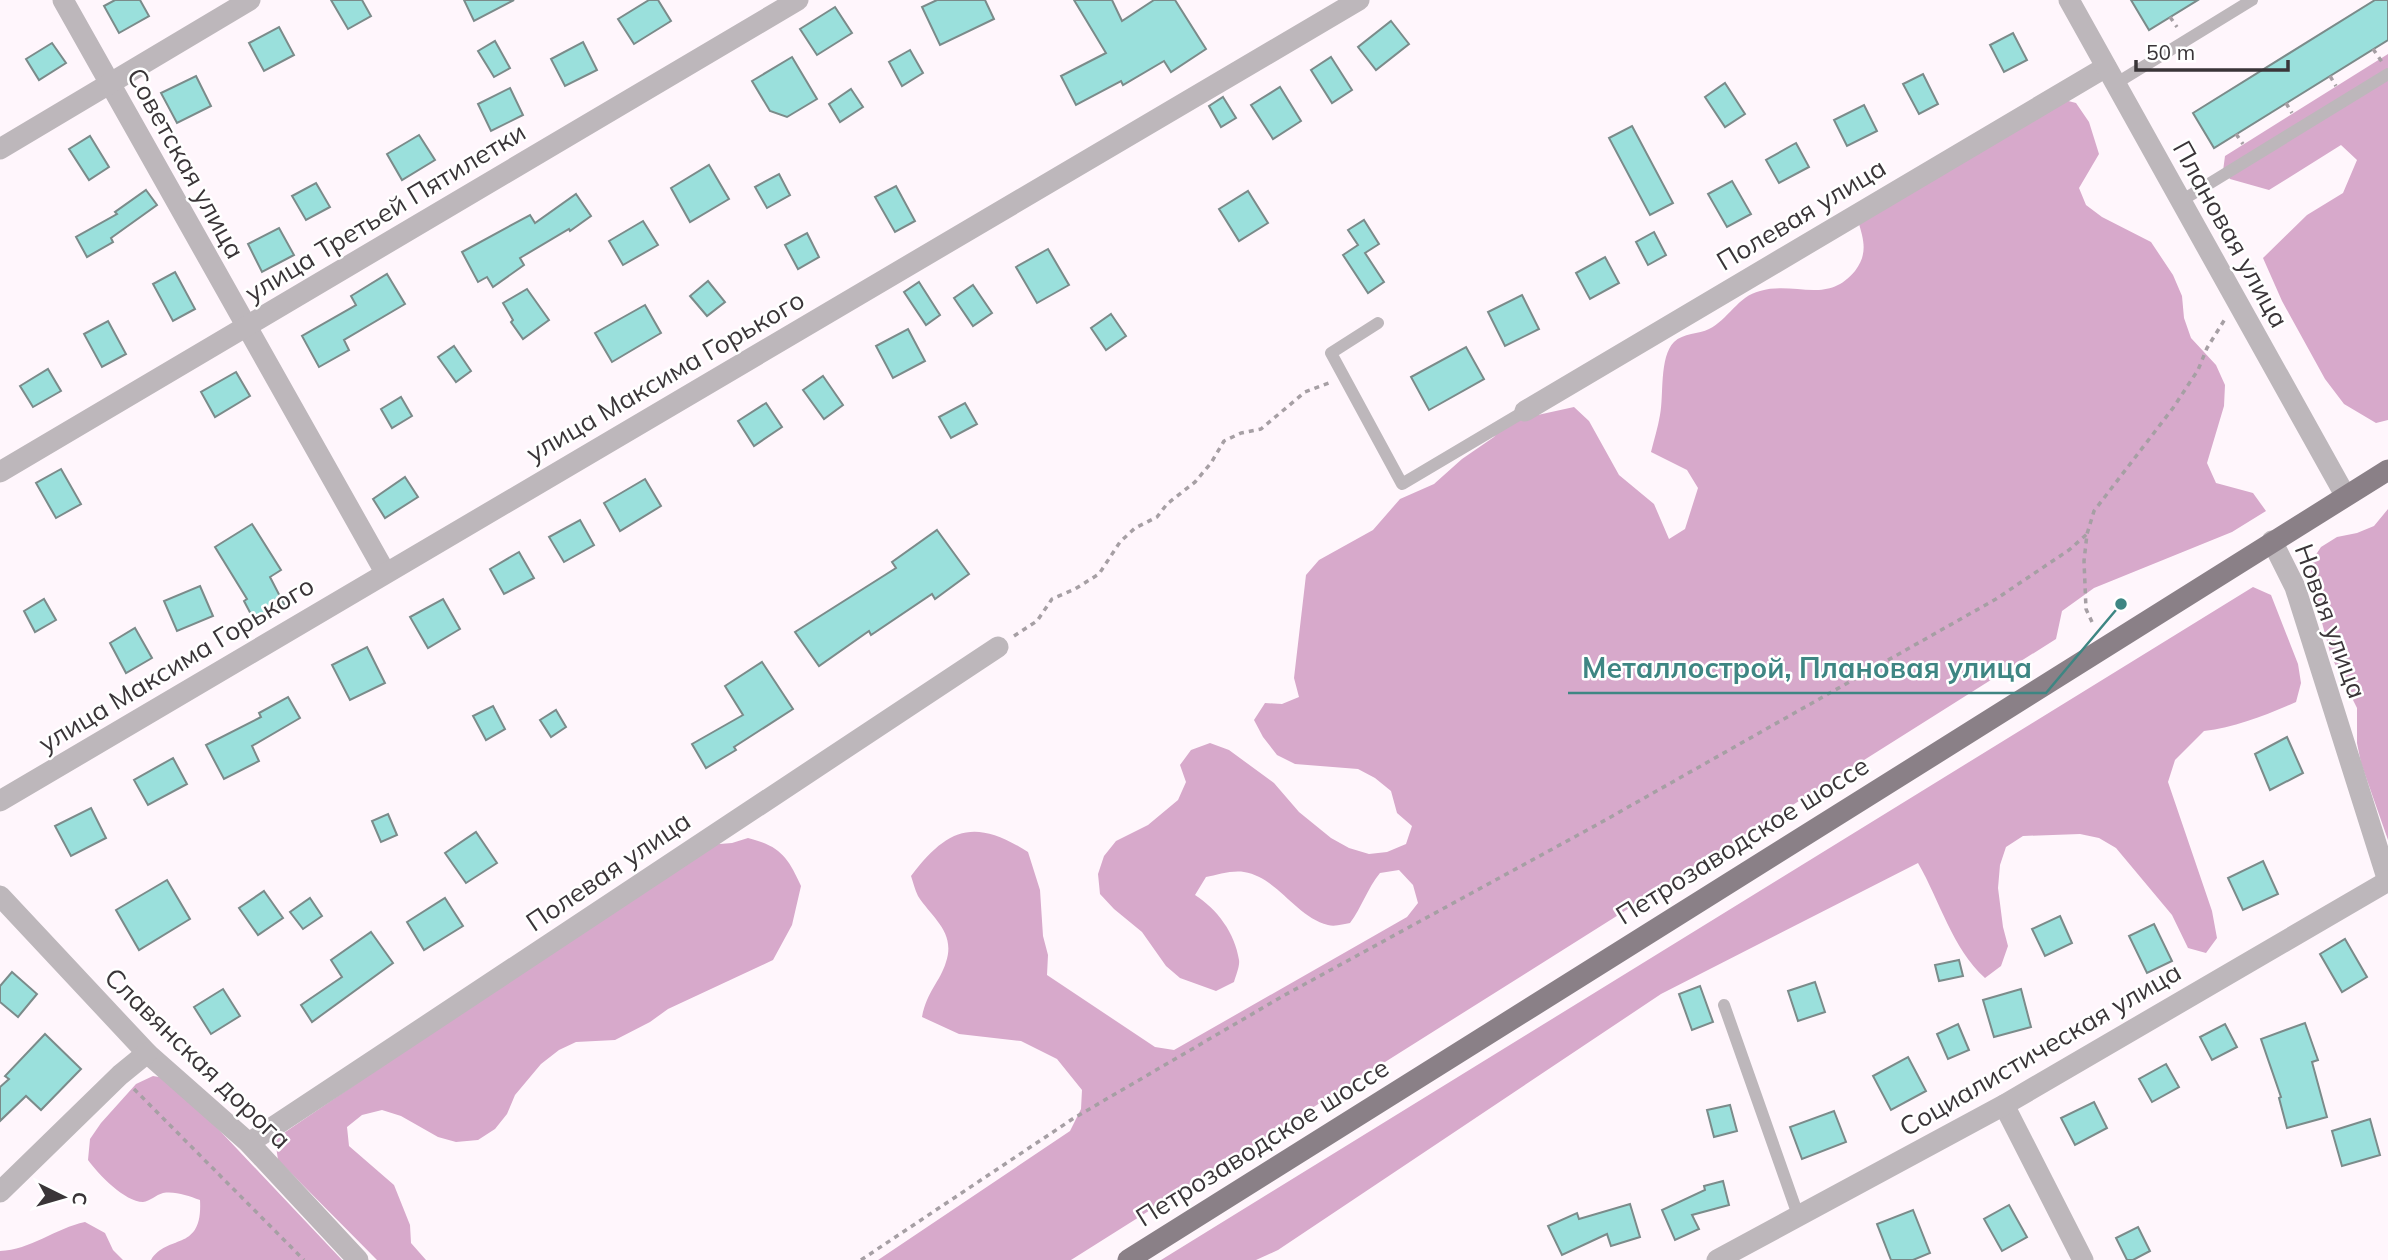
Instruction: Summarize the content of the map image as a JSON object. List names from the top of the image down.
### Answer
{
  "streets": {
    "main road": ["Петрозаводское шоссе"],
    "street": [
      "Советская улица",
      "улица Третьей Пятилетки",
      "Полевая улица",
      "Плановая улица",
      "улица Максима Горького",
      "Новая улица",
      "Социалистическая улица",
      "Славянская дорога"
    ]
  },
  "crossings": [
    ["Советская улица", "улица Третьей Пятилетки"],
    ["Советская улица", "улица Максима Горького"],
    ["Полевая улица", "Плановая улица"],
    ["Полевая улица", "Славянская дорога"],
    ["Плановая улица", "Петрозаводское шоссе"],
    ["Новая улица", "Петрозаводское шоссе"],
    ["Новая улица", "Социалистическая улица"]
  ],
  "places": ["Металлострой, Плановая улица"],
  "scale_bar": "50 m",
  "north": "right"
}
